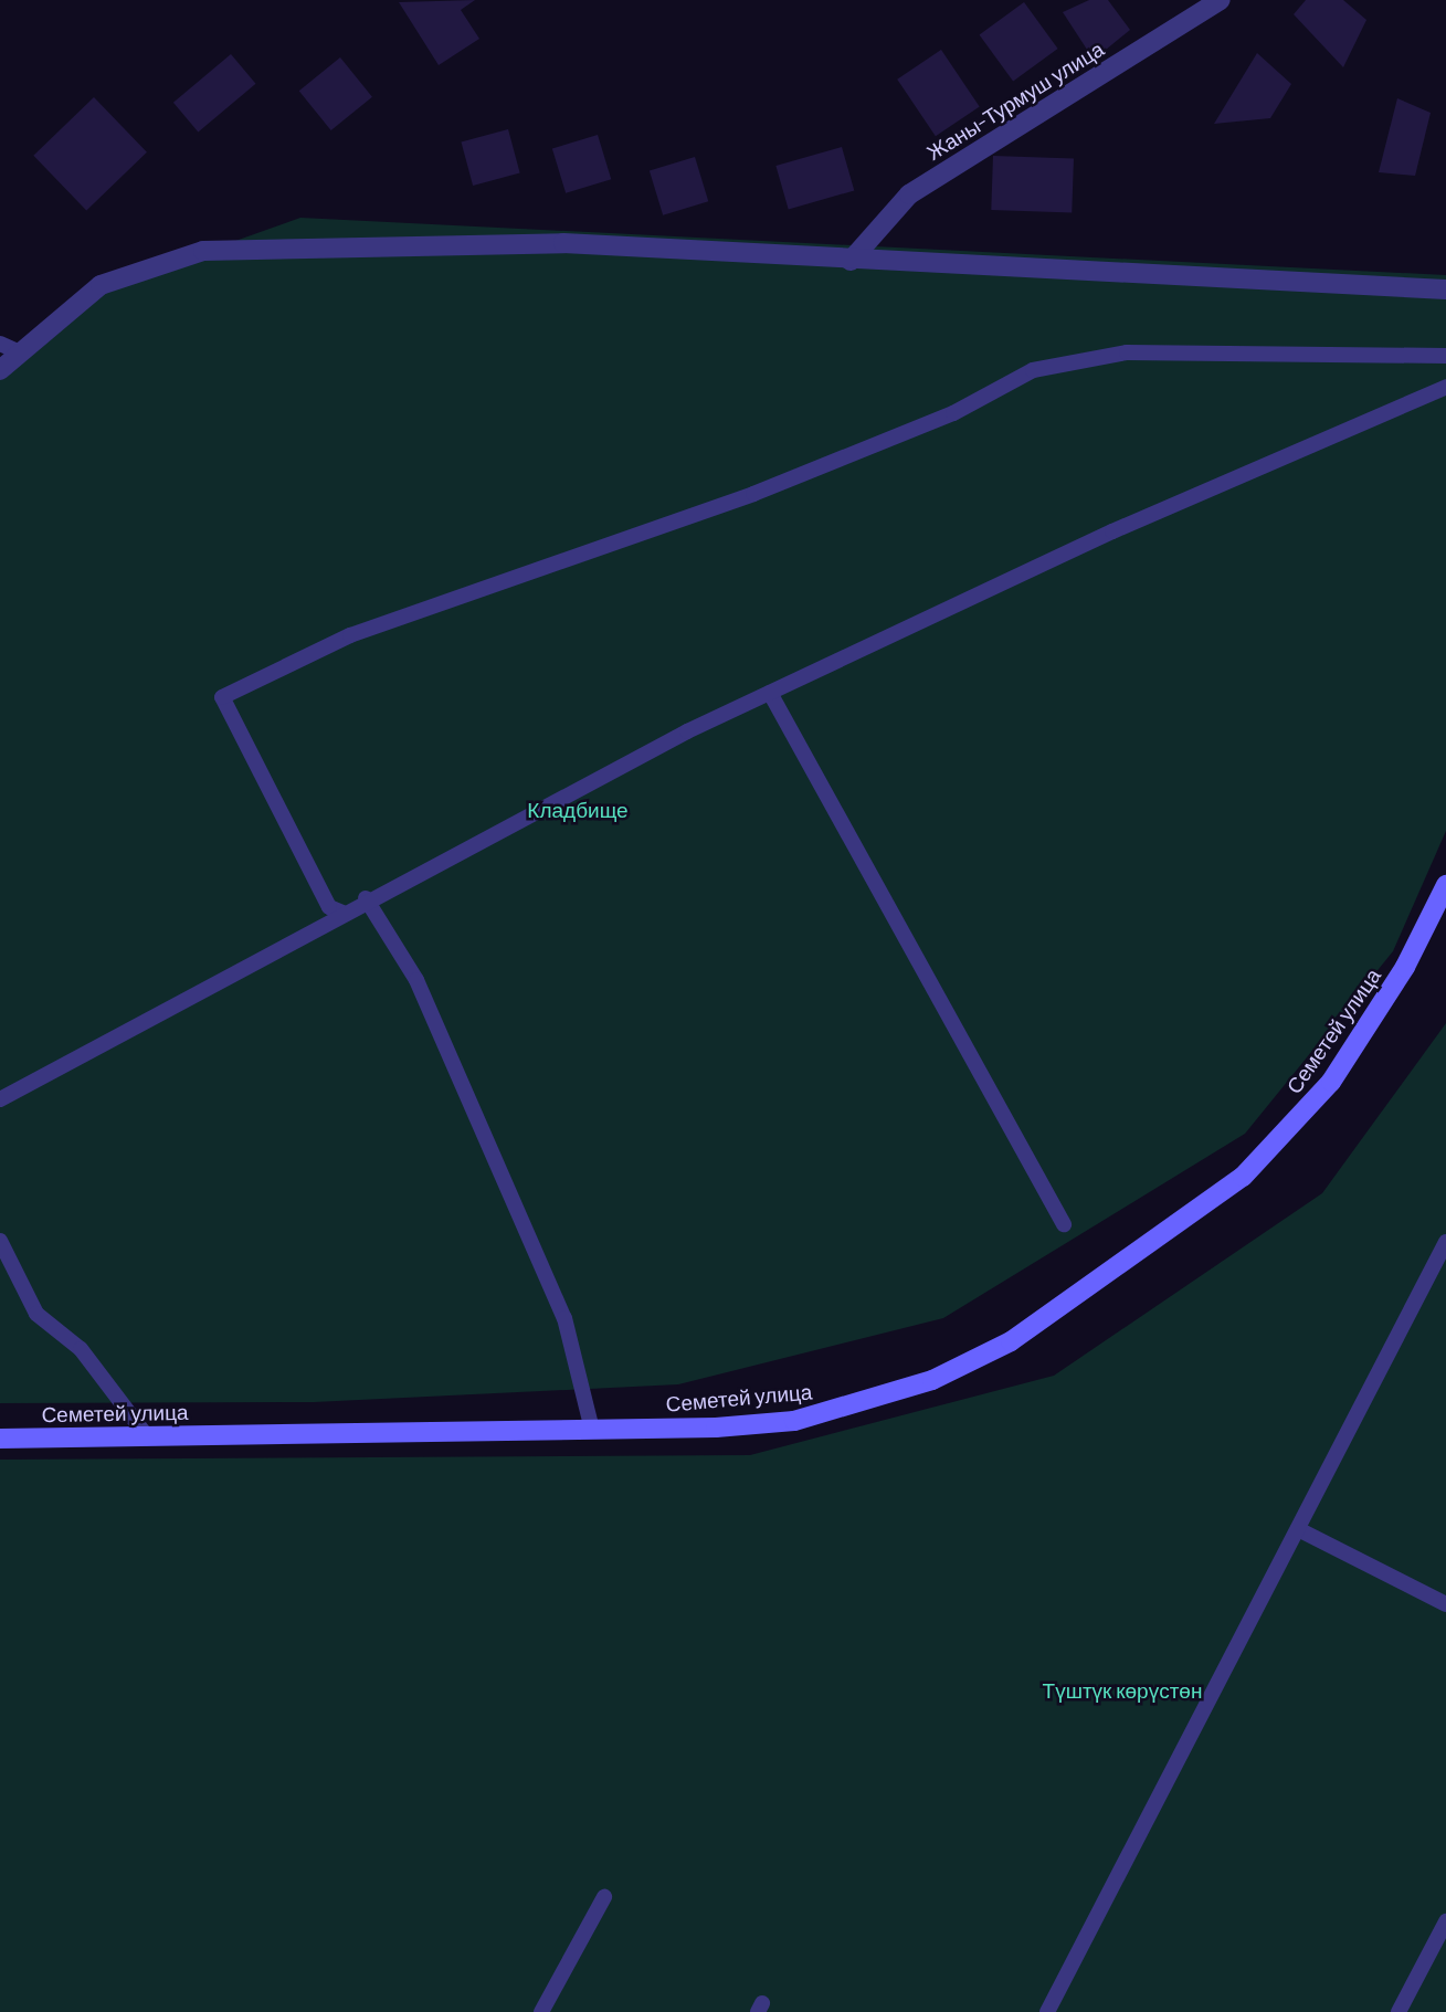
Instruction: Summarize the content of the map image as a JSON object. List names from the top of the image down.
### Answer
{
  "streets": {
    "street": ["Жаны-Турмуш улица", "Семетей улица"]
  },
  "parks": ["Кладбище", "Түштүк көрүстөн"]
}
